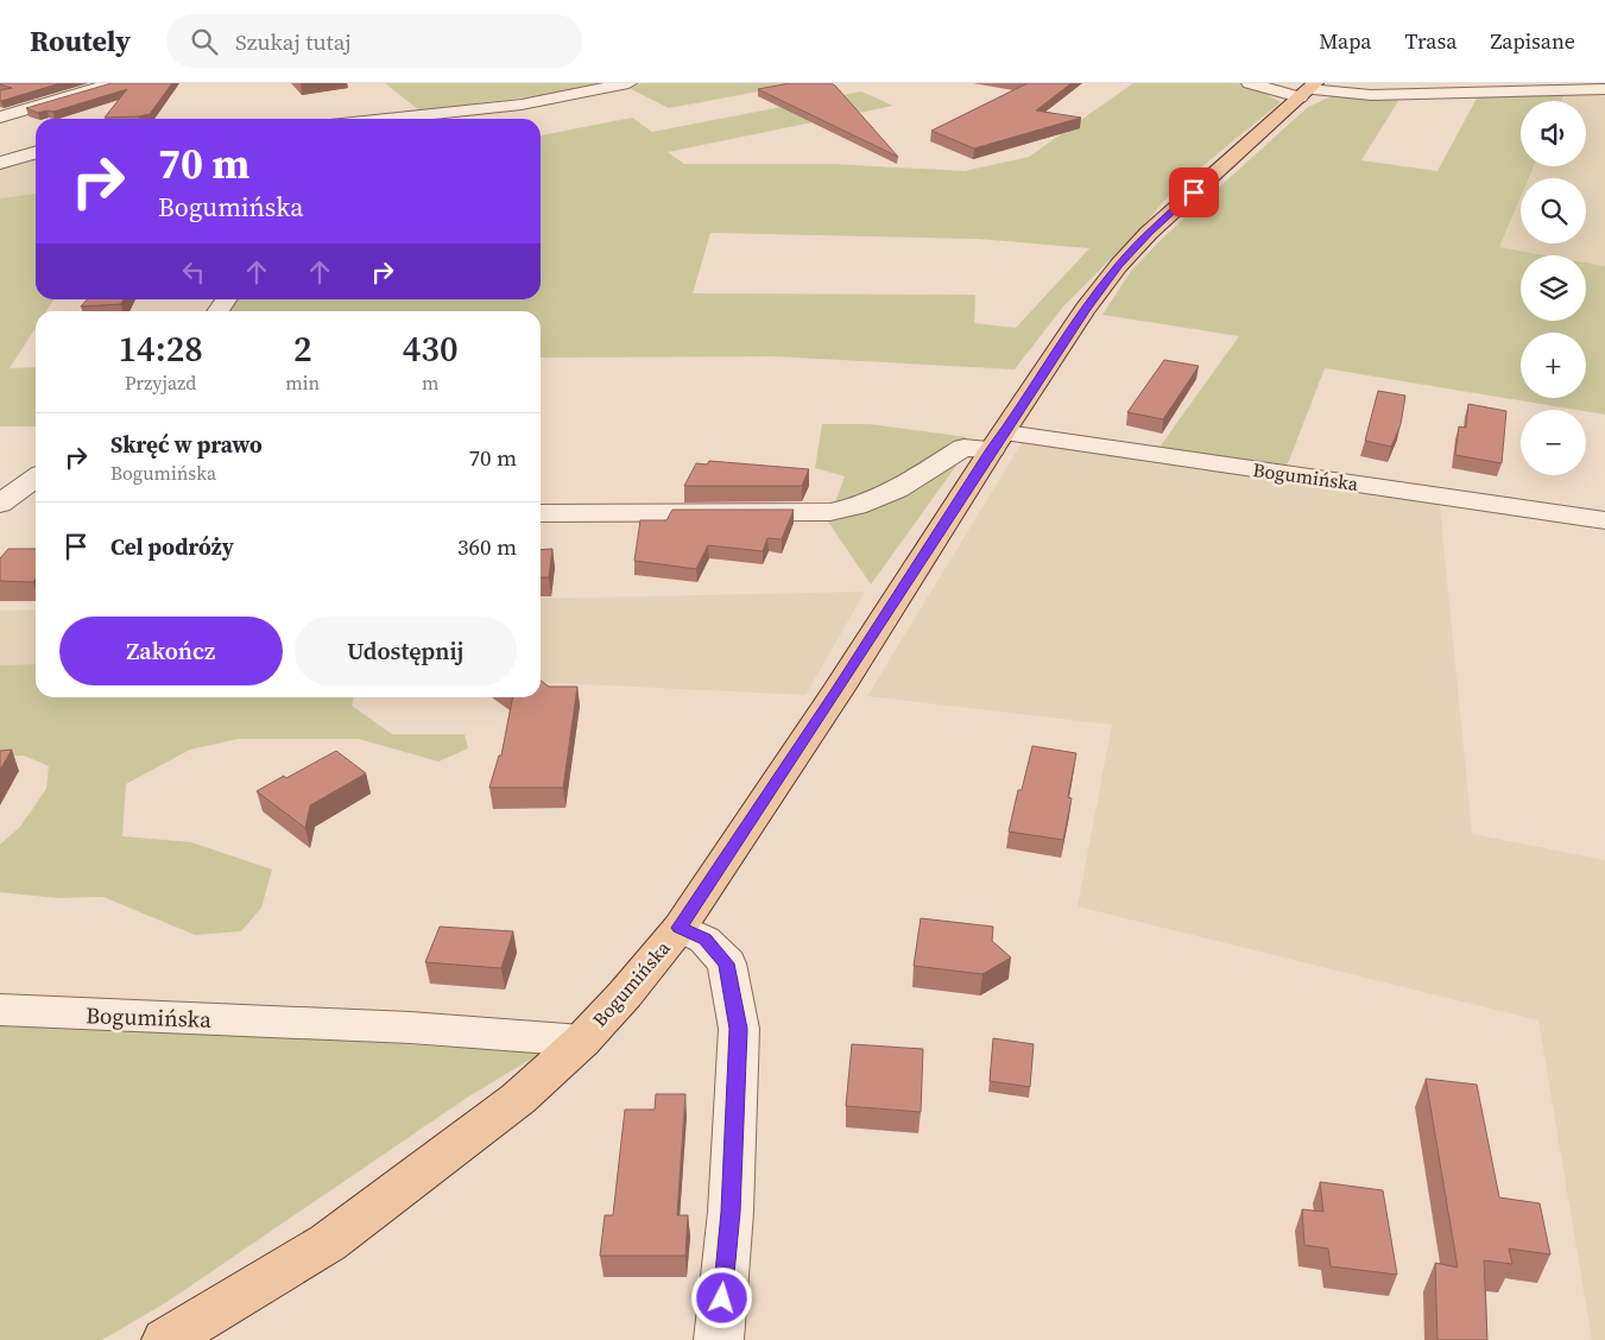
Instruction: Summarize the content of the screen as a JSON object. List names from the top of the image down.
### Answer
{
  "streets": {
    "main road": ["Bogumińska"]
  },
  "page": {
    "header": "Routely",
    "search": "Szukaj tutaj",
    "nav": ["Mapa", "Trasa", "Zapisane"],
    "map_buttons": ["+", "−"],
    "turn": ["70 m", "Bogumińska"],
    "eta": [
      "14:28",
      "Przyjazd",
      "2",
      "min",
      "430",
      "m"
    ],
    "list": [
      {
        "name": "Skręć w prawo",
        "note": "Bogumińska",
        "value": "70 m"
      },
      {
        "name": "Cel podróży",
        "value": "360 m"
      }
    ],
    "buttons": ["Zakończ", "Udostępnij"]
  }
}
